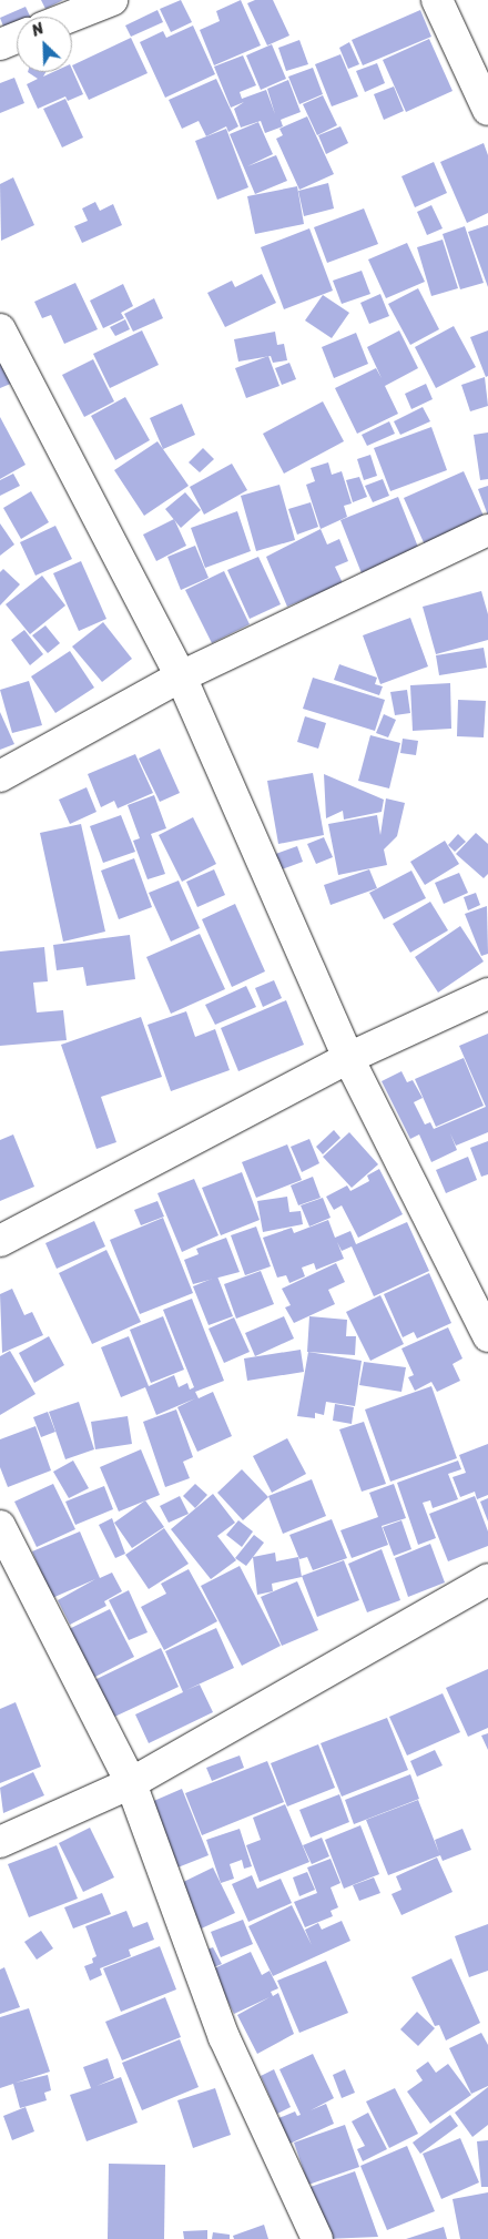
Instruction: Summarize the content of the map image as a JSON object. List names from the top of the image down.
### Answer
{
  "north": "top left"
}
